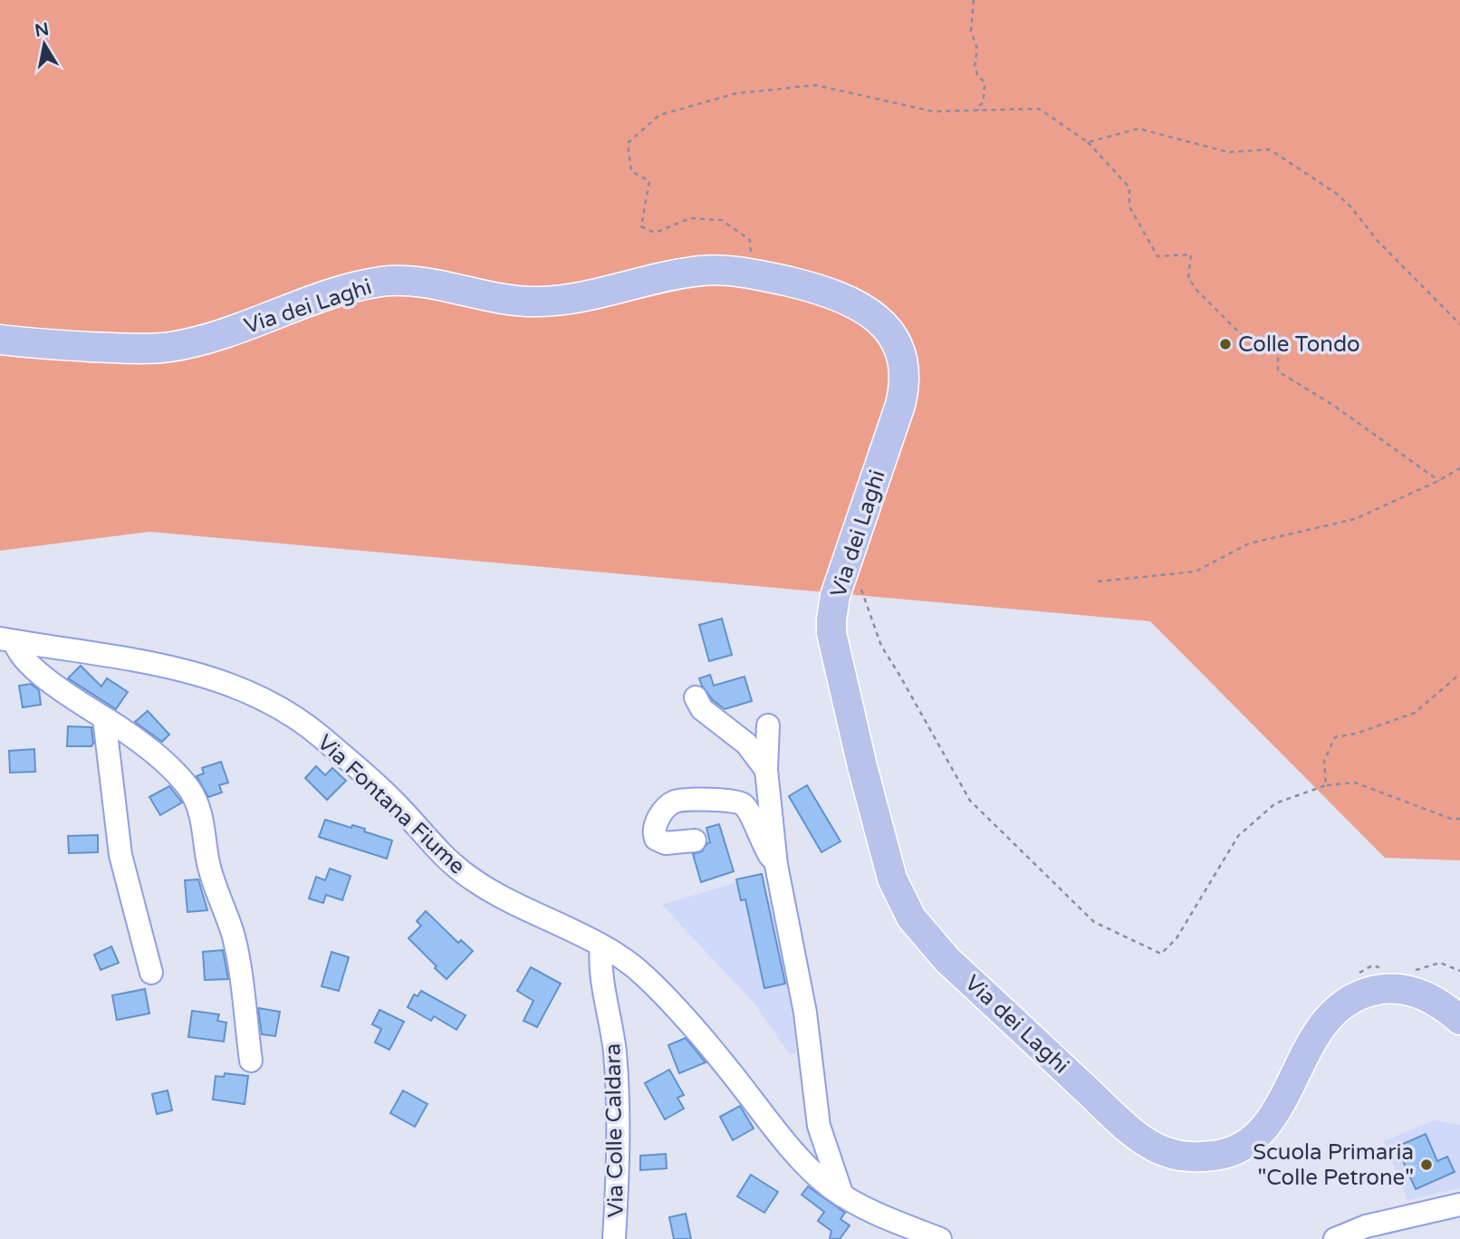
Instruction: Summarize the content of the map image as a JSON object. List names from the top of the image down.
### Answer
{
  "streets": {
    "main road": ["Via dei Laghi"],
    "street": ["Via Fontana Fiume", "Via Colle Caldara"]
  },
  "crossings": [
    ["Via Fontana Fiume", "Via Colle Caldara"]
  ],
  "places": ["Colle Tondo", "Scuola Primaria \"Colle Petrone\""],
  "north": "top"
}
